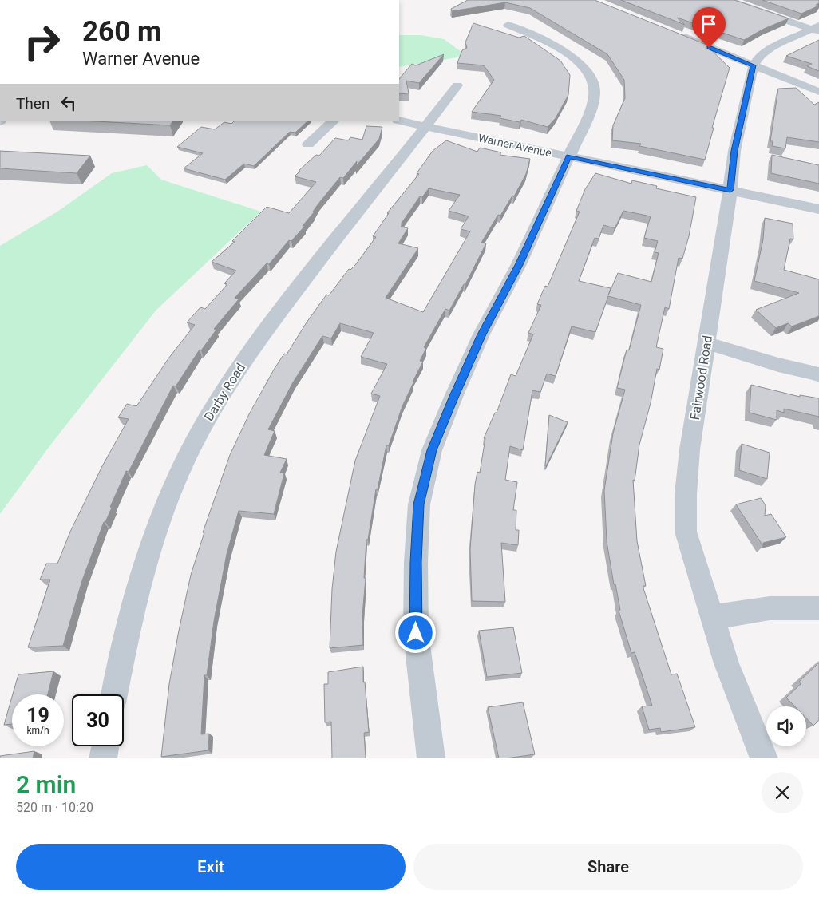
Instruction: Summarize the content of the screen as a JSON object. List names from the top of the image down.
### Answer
{
  "streets": {
    "street": ["Warner Avenue", "Fairwood Road", "Darby Road"]
  },
  "crossings": [
    ["Warner Avenue", "Fairwood Road"],
    ["Warner Avenue", "Darby Road"]
  ],
  "page": {
    "turn": ["260 m", "Warner Avenue"],
    "then": "Then",
    "speed": "19 km/h",
    "limit": "30",
    "heading": ["2 min", "520 m · 10:20"],
    "buttons": ["Exit", "Share"]
  }
}
